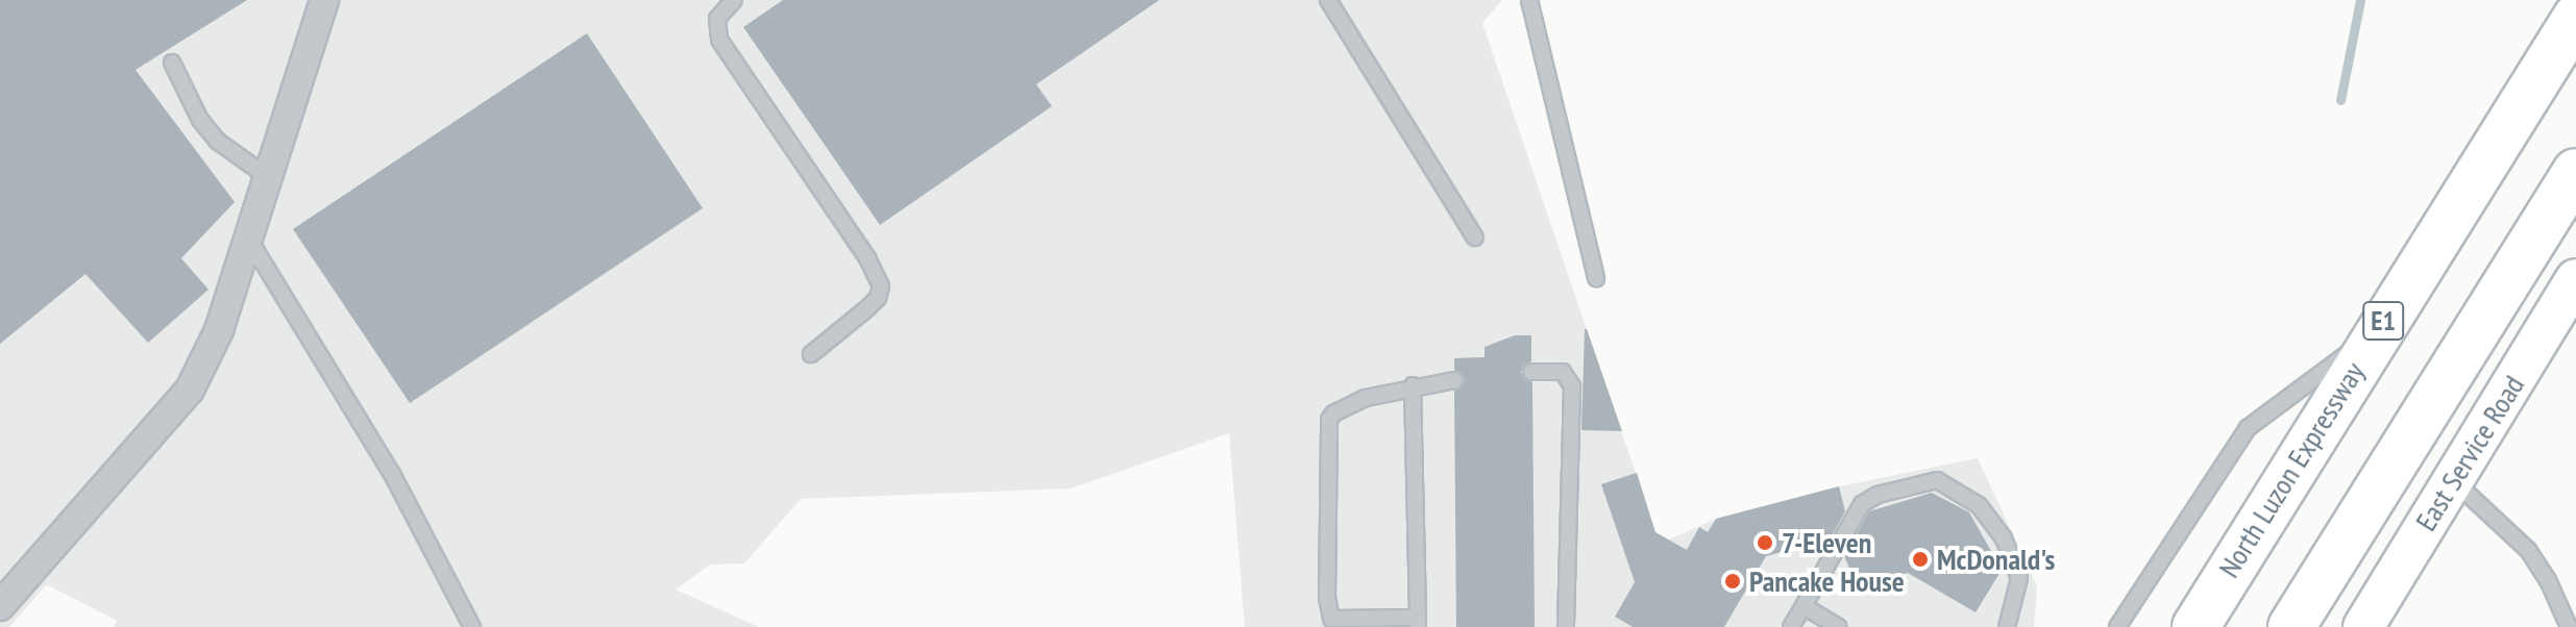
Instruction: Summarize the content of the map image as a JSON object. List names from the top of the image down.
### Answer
{
  "streets": {
    "highway": ["E1", "North Luzon Expressway"],
    "street": ["East Service Road"]
  },
  "places": ["7-Eleven", "McDonald's", "Pancake House"]
}
